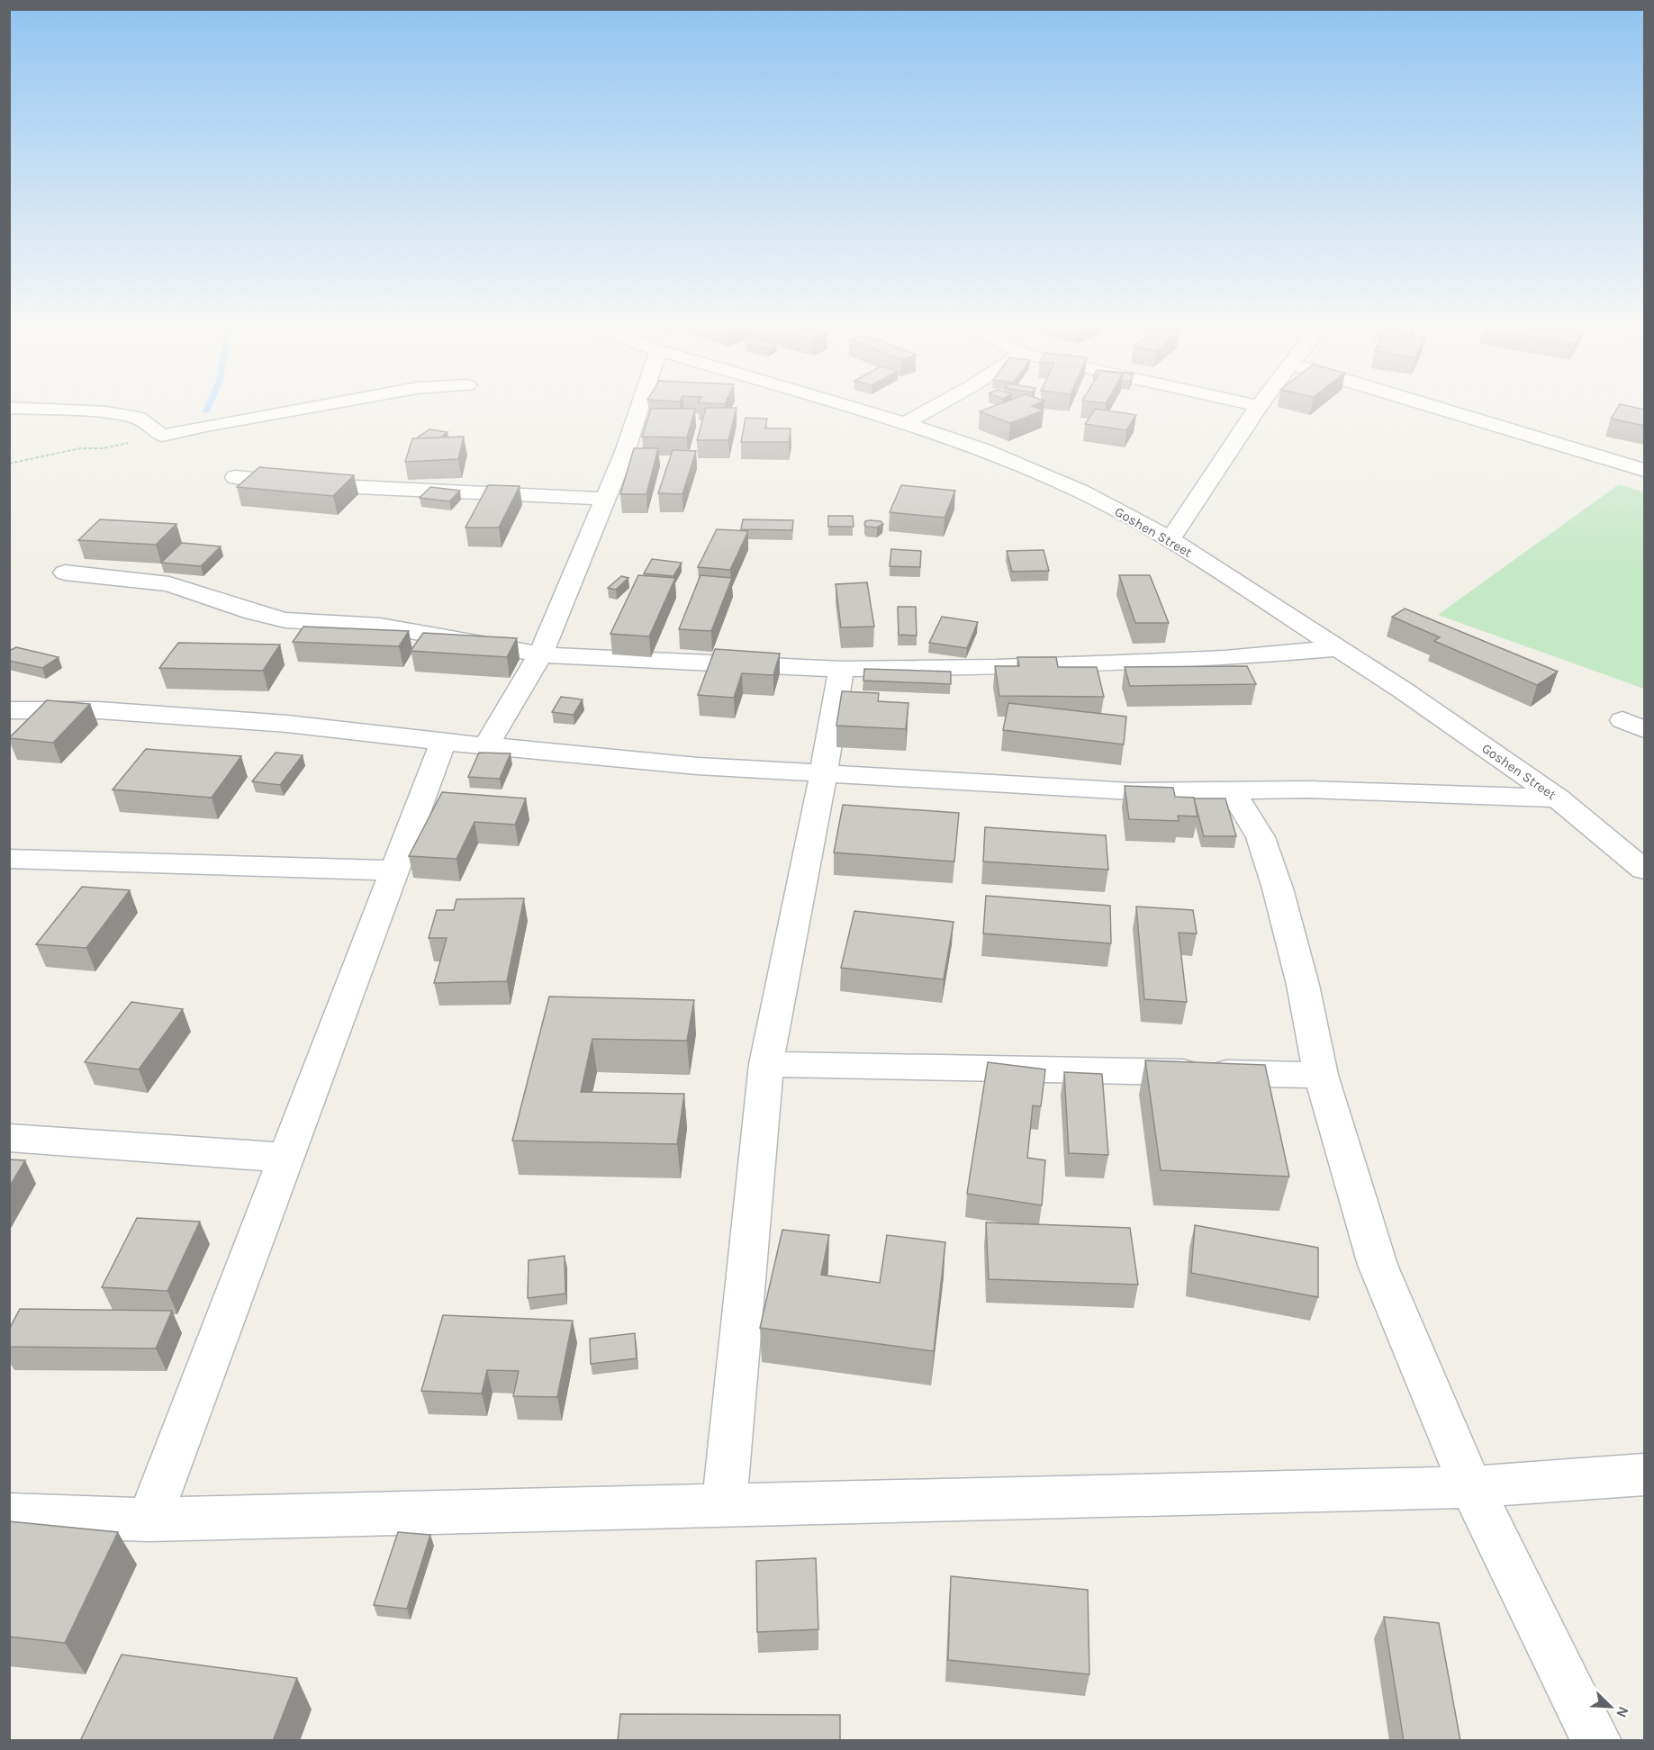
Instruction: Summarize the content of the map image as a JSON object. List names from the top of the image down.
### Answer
{
  "streets": {
    "street": ["Goshen Street"]
  },
  "north": "bottom right"
}
